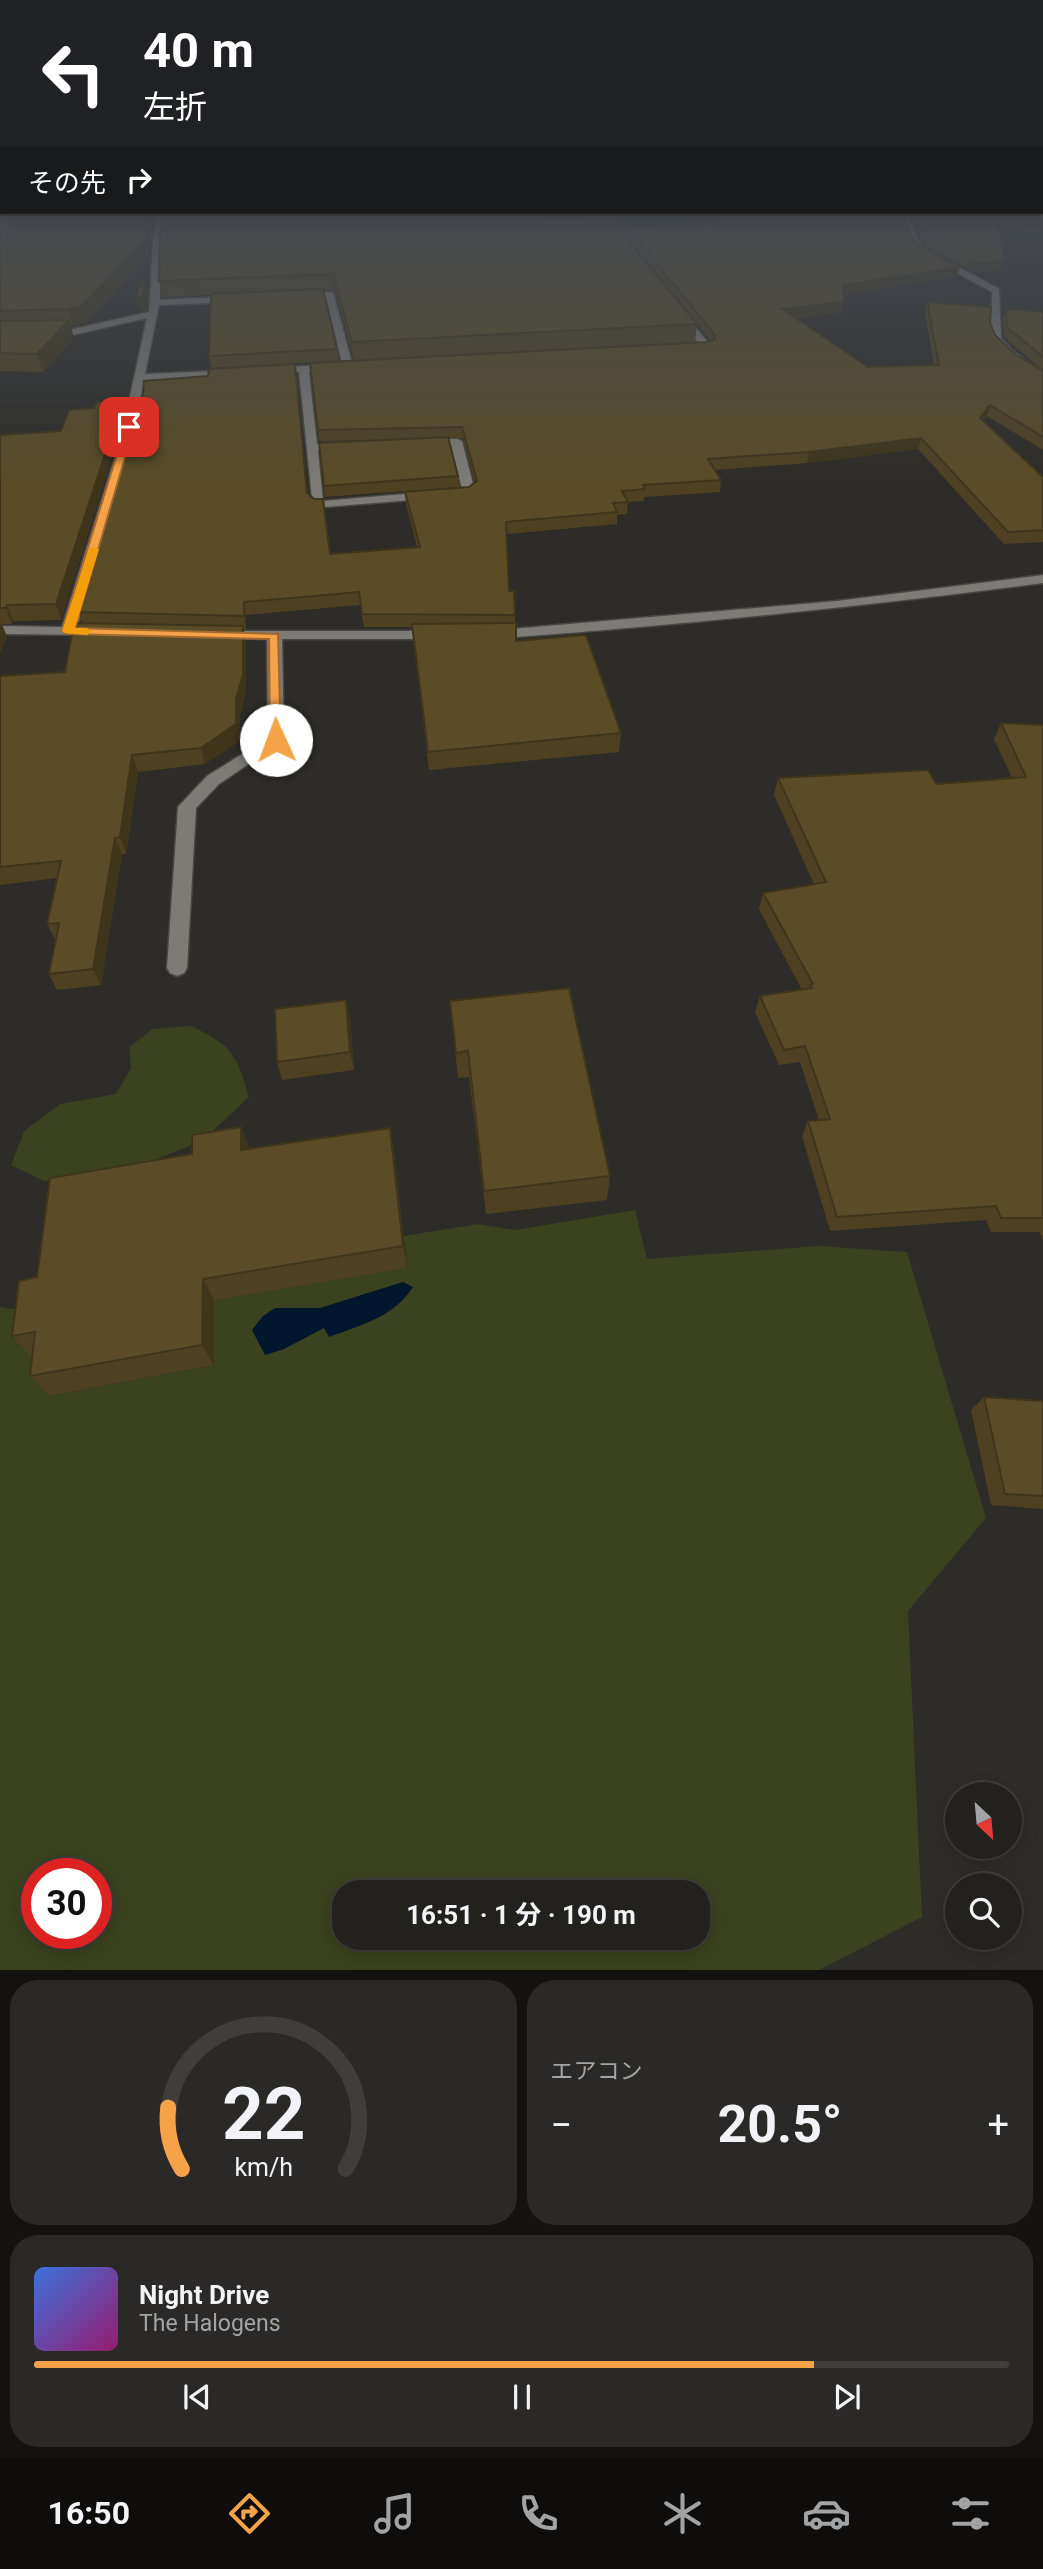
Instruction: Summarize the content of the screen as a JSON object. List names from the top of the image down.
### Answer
{
  "north": "bottom right",
  "page": {
    "turn": ["40 m", "左折"],
    "then": "その先",
    "limit": "30",
    "trip": "16:51 · 1 分 · 190 m",
    "tile": "エアコン",
    "heat": ["−", "20.5°", "+"],
    "song": ["Night Drive", "The Halogens"],
    "tabs": "16:50",
    "gauge": ["22", "km/h"]
  }
}
